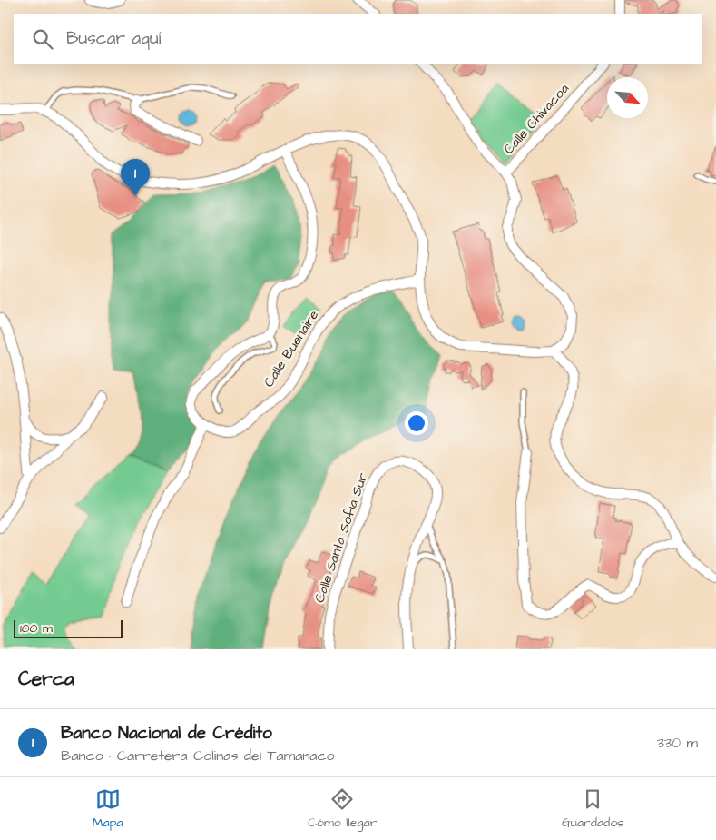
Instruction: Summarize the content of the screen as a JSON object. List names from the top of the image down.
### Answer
{
  "streets": {
    "street": ["Calle Chivacoa", "Calle Buenaire", "Calle Santa Sofía Sur"]
  },
  "scale_bar": "100 m",
  "north": "bottom right",
  "page": {
    "search": "Buscar aquí",
    "pins": "1",
    "scale": "100 m",
    "heading": "Cerca",
    "list": [
      {
        "mark": "1",
        "name": "Banco Nacional de Crédito",
        "note": "Banco · Carretera Colinas del Tamanaco",
        "value": "330 m"
      }
    ],
    "nav": ["Mapa", "Cómo llegar", "Guardados"]
  }
}
